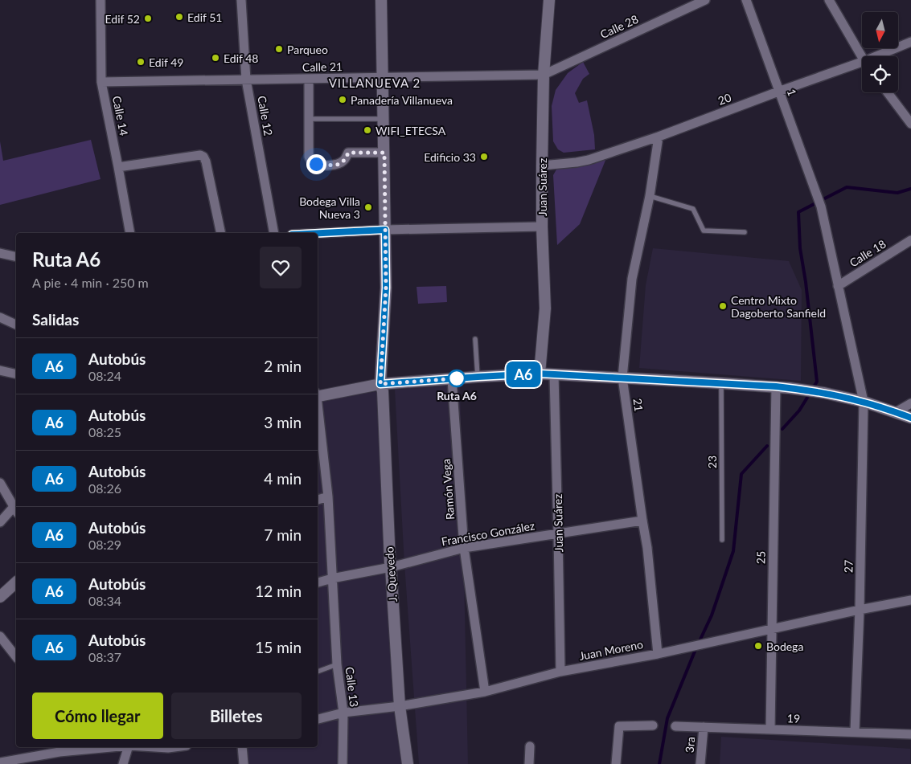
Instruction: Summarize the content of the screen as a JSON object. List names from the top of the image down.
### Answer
{
  "streets": {
    "street": [
      "Calle 28",
      "Calle 21",
      "1",
      "20",
      "Calle 14",
      "Calle 12",
      "Juan Suárez",
      "Calle 18",
      "21",
      "Ramón Vega",
      "Francisco González",
      "25",
      "27",
      "J. Quevedo",
      "Juan Moreno",
      "Calle 13",
      "19",
      "3ra"
    ],
    "lane": ["23"]
  },
  "crossings": [
    ["Calle 28", "Calle 21"],
    ["Calle 28", "Juan Suárez"],
    ["Calle 21", "Calle 14"],
    ["Calle 21", "Calle 12"],
    ["Calle 21", "Juan Suárez"],
    ["Calle 21", "J. Quevedo"],
    ["1", "20"],
    ["1", "Calle 18"],
    ["20", "Juan Suárez"],
    ["20", "21"],
    ["Juan Suárez", "Francisco González"],
    ["Juan Suárez", "Juan Moreno"],
    ["21", "Francisco González"],
    ["21", "Juan Moreno"],
    ["Ramón Vega", "Francisco González"],
    ["Ramón Vega", "Juan Moreno"],
    ["Francisco González", "J. Quevedo"],
    ["Francisco González", "Calle 13"],
    ["25", "Juan Moreno"],
    ["25", "19"],
    ["27", "Juan Moreno"],
    ["27", "19"],
    ["J. Quevedo", "Juan Moreno"],
    ["Juan Moreno", "Calle 13"],
    ["19", "3ra"]
  ],
  "districts": ["VILLANUEVA 2"],
  "places": [
    "Edif 51",
    "Edif 52",
    "Parqueo",
    "Edif 48",
    "Edif 49",
    "Panadería Villanueva",
    "WIFI_ETECSA",
    "Edificio 33",
    "Bodega Villa Nueva 3",
    "Centro Mixto Dagoberto Sanfield",
    "Ruta A6",
    "Bodega"
  ],
  "lines": ["bus line A6"],
  "north": "bottom",
  "page": {
    "on_map": "A6",
    "heading": [
      ["Ruta A6", "A pie · 4 min · 250 m"],
      "Salidas"
    ],
    "list": [
      {
        "mark": "A6",
        "name": "Autobús",
        "note": "08:24",
        "value": "2 min"
      },
      {
        "mark": "A6",
        "name": "Autobús",
        "note": "08:25",
        "value": "3 min"
      },
      {
        "mark": "A6",
        "name": "Autobús",
        "note": "08:26",
        "value": "4 min"
      },
      {
        "mark": "A6",
        "name": "Autobús",
        "note": "08:29",
        "value": "7 min"
      },
      {
        "mark": "A6",
        "name": "Autobús",
        "note": "08:34",
        "value": "12 min"
      },
      {
        "mark": "A6",
        "name": "Autobús",
        "note": "08:37",
        "value": "15 min"
      }
    ],
    "buttons": ["Cómo llegar", "Billetes"]
  }
}
